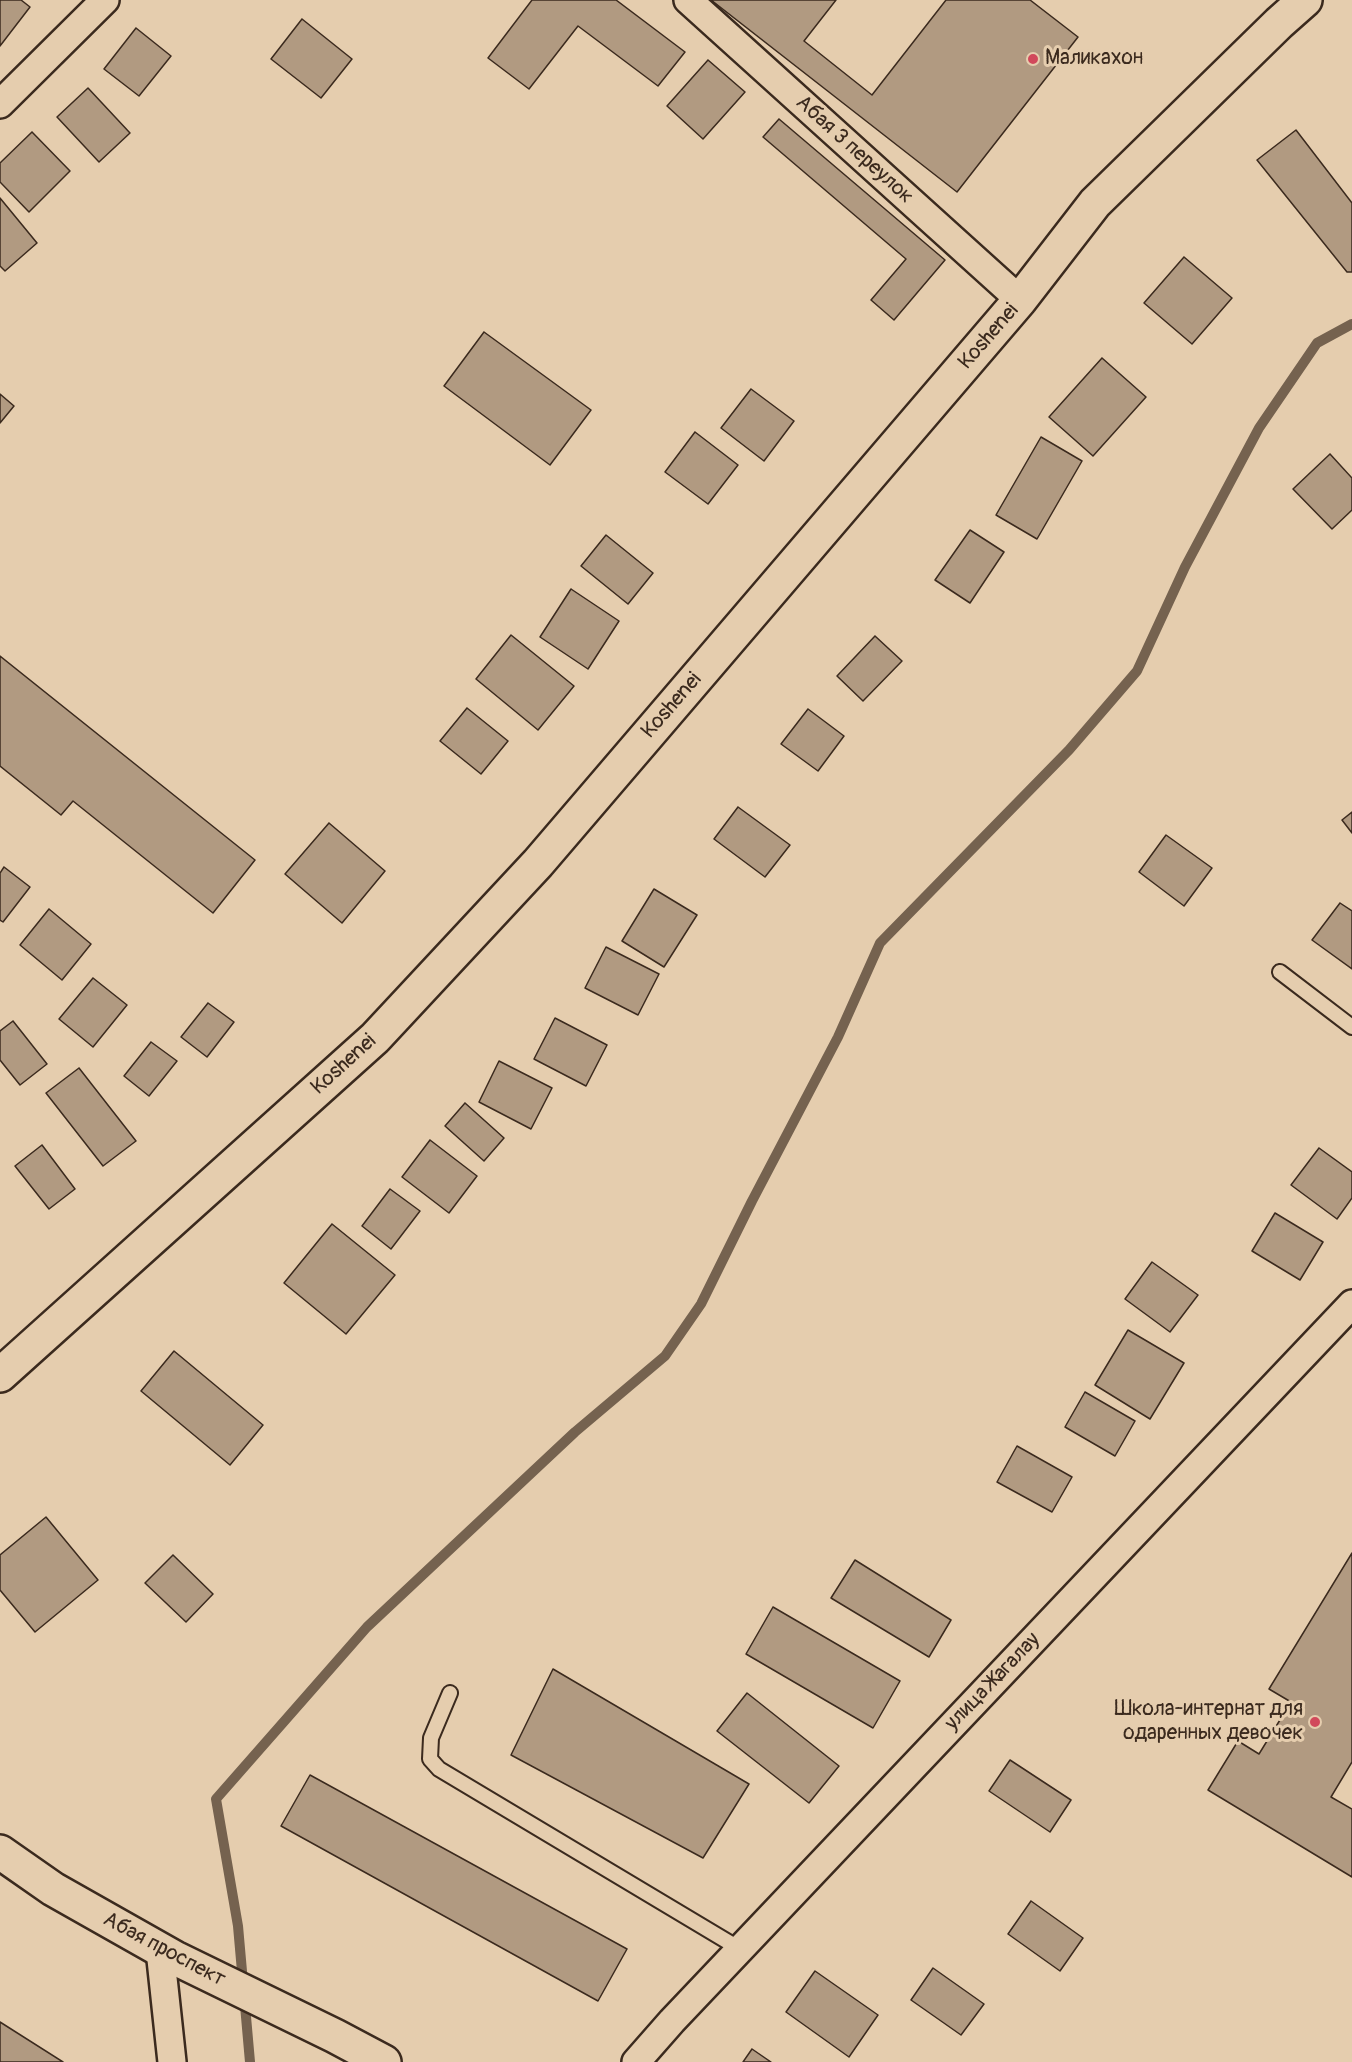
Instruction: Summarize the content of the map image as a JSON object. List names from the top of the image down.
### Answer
{
  "streets": {
    "main road": ["Koshenei", "Абая проспект"],
    "street": ["Абая 3 переулок", "улица Жагалау"]
  },
  "crossings": [
    ["Абая 3 переулок", "Koshenei"]
  ],
  "places": ["Маликахон", "Школа-интернат для одаренных девочек"]
}
